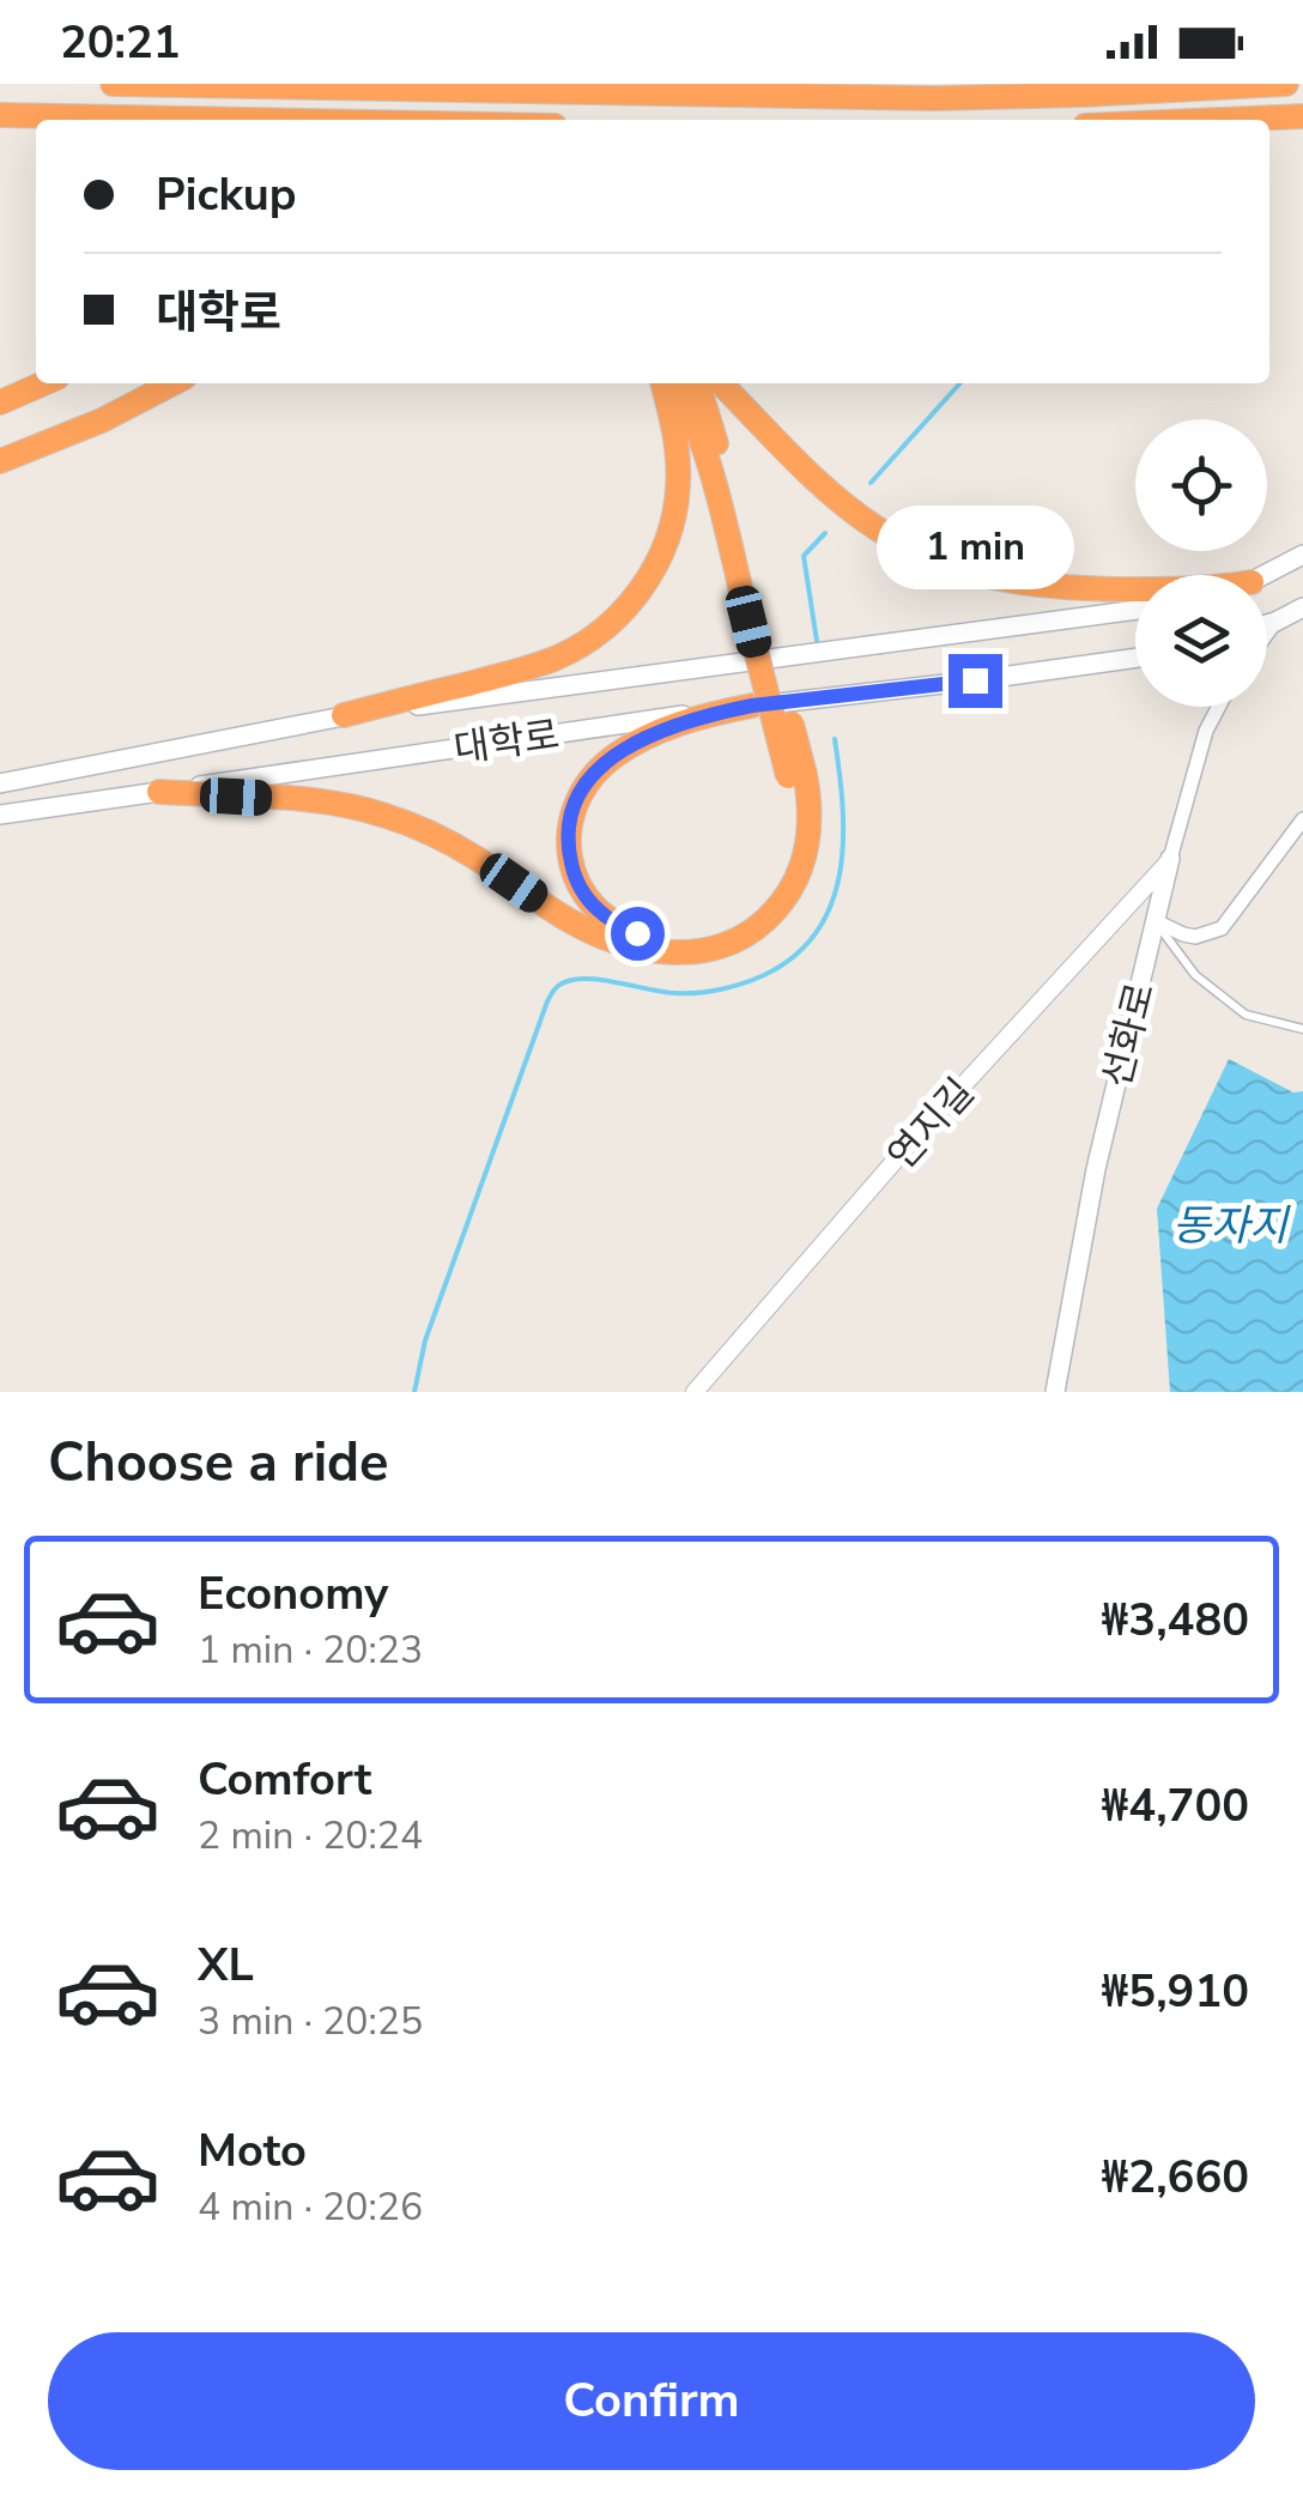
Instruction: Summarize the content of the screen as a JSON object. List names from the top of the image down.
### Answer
{
  "streets": {
    "main road": ["대학로", "선화로"],
    "street": ["연지길"]
  },
  "crossings": [
    ["선화로", "연지길"]
  ],
  "water": ["동자지"],
  "page": {
    "status": "20:21",
    "banner": ["Pickup", "대학로"],
    "bubble": "1 min",
    "heading": "Choose a ride",
    "list": [
      {
        "name": "Economy",
        "note": "1 min · 20:23",
        "value": "₩3,480"
      },
      {
        "name": "Comfort",
        "note": "2 min · 20:24",
        "value": "₩4,700"
      },
      {
        "name": "XL",
        "note": "3 min · 20:25",
        "value": "₩5,910"
      },
      {
        "name": "Moto",
        "note": "4 min · 20:26",
        "value": "₩2,660"
      }
    ],
    "buttons": "Confirm"
  }
}
